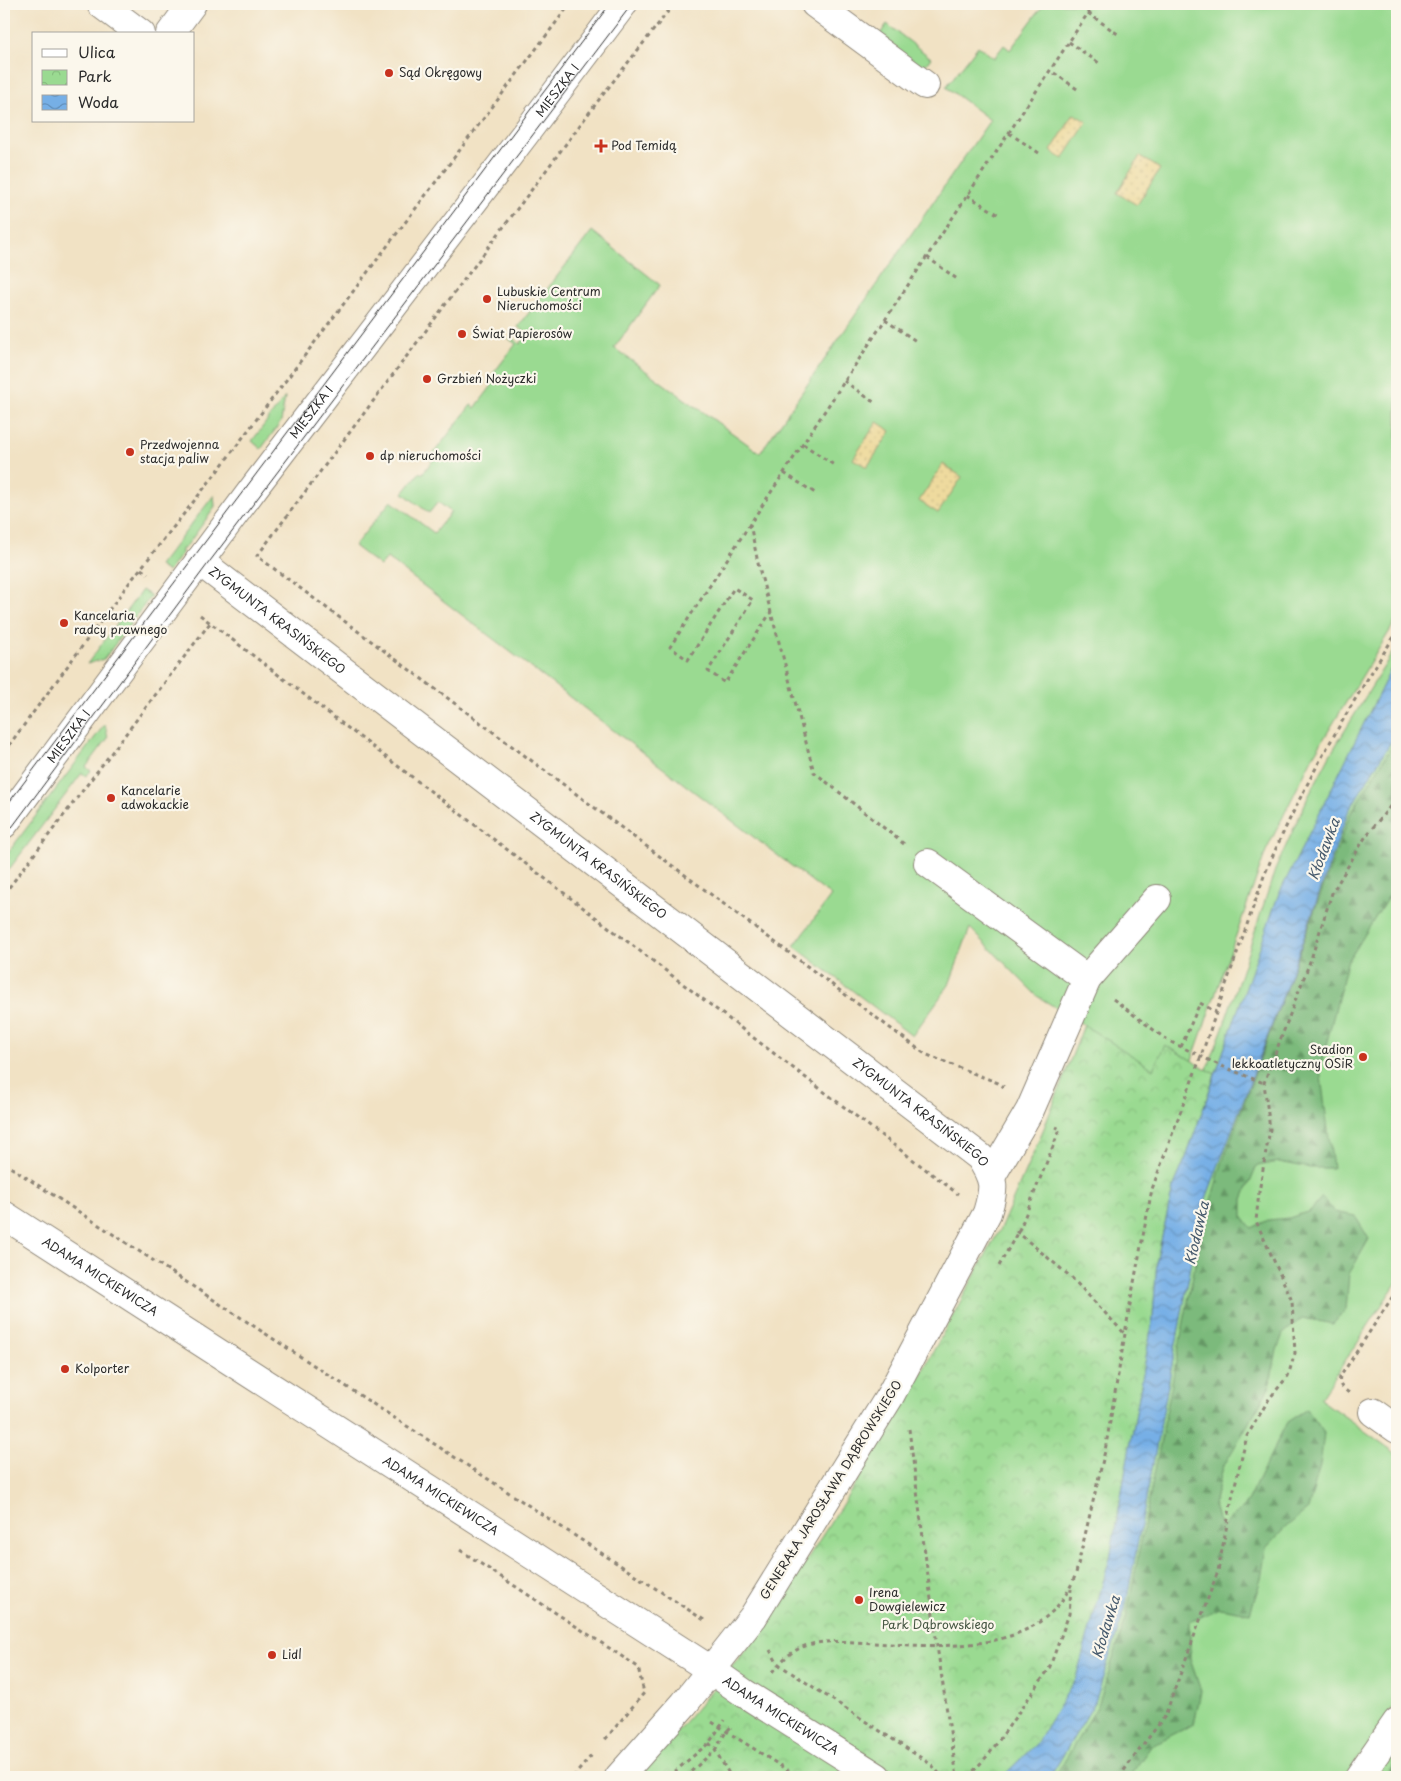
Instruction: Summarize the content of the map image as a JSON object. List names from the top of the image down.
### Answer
{
  "streets": {
    "street": [
      "MIESZKA I",
      "ZYGMUNTA KRASIŃSKIEGO",
      "ADAMA MICKIEWICZA",
      "GENERAŁA JAROSŁAWA DĄBROWSKIEGO"
    ]
  },
  "crossings": [
    ["MIESZKA I", "ZYGMUNTA KRASIŃSKIEGO"],
    ["ZYGMUNTA KRASIŃSKIEGO", "GENERAŁA JAROSŁAWA DĄBROWSKIEGO"],
    ["ADAMA MICKIEWICZA", "GENERAŁA JAROSŁAWA DĄBROWSKIEGO"]
  ],
  "water": ["Kłodawka"],
  "parks": ["Park Dąbrowskiego"],
  "places": {
    "other": [
      "Sąd Okręgowy",
      "Lubuskie Centrum Nieruchomości",
      "Świat Papierosów",
      "Grzbień Nożyczki",
      "Przedwojenna stacja paliw",
      "dp nieruchomości",
      "Kancelaria radcy prawnego",
      "Kancelarie adwokackie",
      "Stadion lekkoatletyczny OSiR",
      "Kolporter",
      "Irena Dowgielewicz",
      "Lidl"
    ],
    "health": ["Pod Temidą"]
  },
  "legend": ["Ulica", "Park", "Woda"]
}
